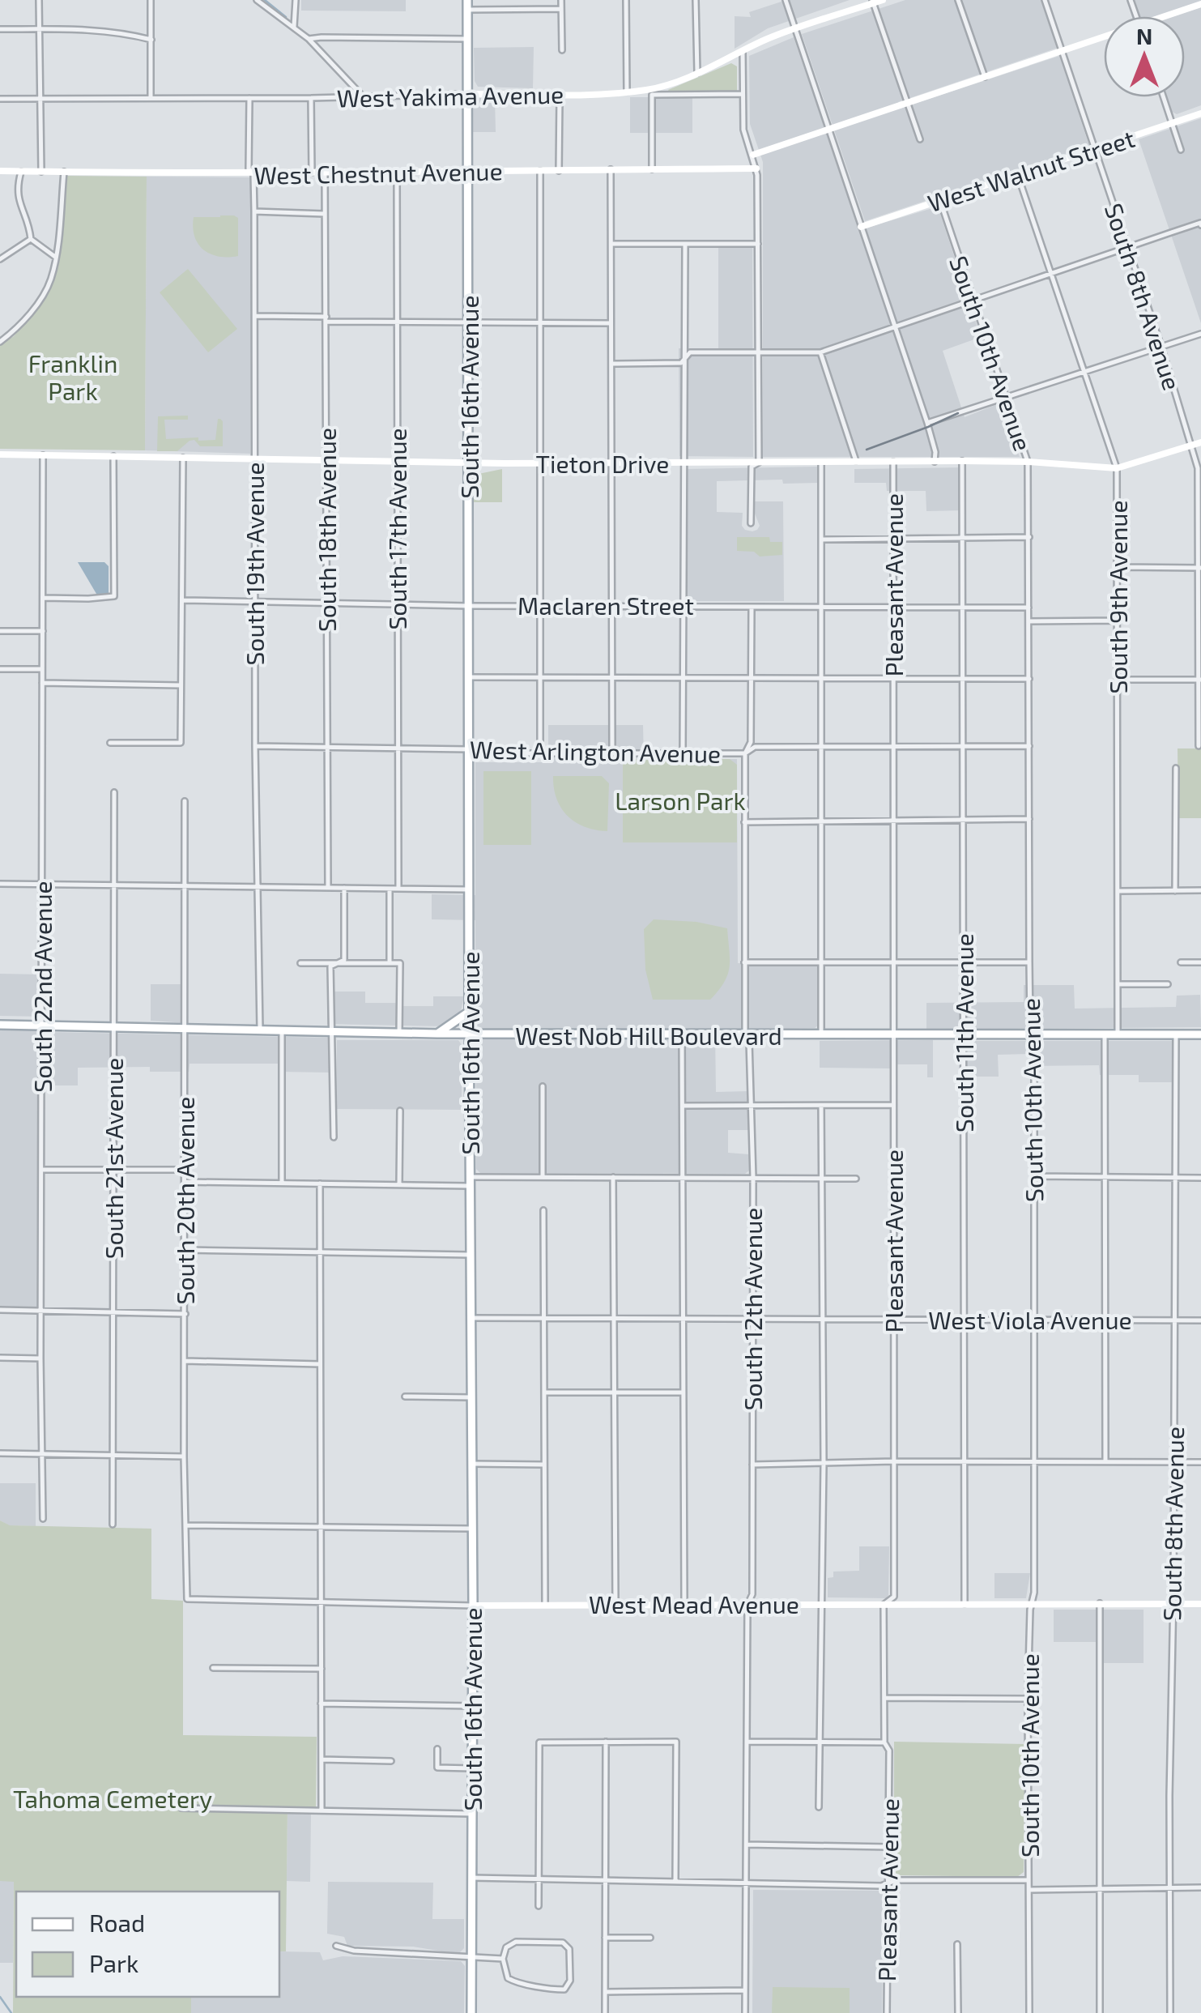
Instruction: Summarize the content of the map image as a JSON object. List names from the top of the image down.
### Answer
{
  "streets": {
    "main road": ["South 16th Avenue", "West Nob Hill Boulevard"],
    "street": [
      "West Yakima Avenue",
      "West Walnut Street",
      "West Chestnut Avenue",
      "South 8th Avenue",
      "South 10th Avenue",
      "Tieton Drive",
      "South 17th Avenue",
      "South 18th Avenue",
      "South 19th Avenue",
      "Pleasant Avenue",
      "South 9th Avenue",
      "Maclaren Street",
      "West Arlington Avenue",
      "South 22nd Avenue",
      "South 11th Avenue",
      "South 21st Avenue",
      "South 20th Avenue",
      "South 12th Avenue",
      "West Viola Avenue",
      "West Mead Avenue"
    ]
  },
  "crossings": [
    ["West Yakima Avenue", "South 16th Avenue"],
    ["West Yakima Avenue", "South 19th Avenue"],
    ["West Walnut Street", "South 8th Avenue"],
    ["West Walnut Street", "South 10th Avenue"],
    ["West Walnut Street", "South 9th Avenue"],
    ["West Chestnut Avenue", "South 16th Avenue"],
    ["West Chestnut Avenue", "South 17th Avenue"],
    ["West Chestnut Avenue", "South 18th Avenue"],
    ["West Chestnut Avenue", "South 19th Avenue"],
    ["South 8th Avenue", "Tieton Drive"],
    ["South 8th Avenue", "West Nob Hill Boulevard"],
    ["South 8th Avenue", "West Viola Avenue"],
    ["South 8th Avenue", "West Mead Avenue"],
    ["South 10th Avenue", "Tieton Drive"],
    ["South 10th Avenue", "Maclaren Street"],
    ["South 10th Avenue", "West Arlington Avenue"],
    ["South 10th Avenue", "West Nob Hill Boulevard"],
    ["South 10th Avenue", "West Viola Avenue"],
    ["South 10th Avenue", "West Mead Avenue"],
    ["South 16th Avenue", "Tieton Drive"],
    ["South 16th Avenue", "Maclaren Street"],
    ["South 16th Avenue", "West Arlington Avenue"],
    ["South 16th Avenue", "West Nob Hill Boulevard"],
    ["South 16th Avenue", "West Viola Avenue"],
    ["South 16th Avenue", "West Mead Avenue"],
    ["Tieton Drive", "South 17th Avenue"],
    ["Tieton Drive", "South 18th Avenue"],
    ["Tieton Drive", "South 19th Avenue"],
    ["Tieton Drive", "Pleasant Avenue"],
    ["Tieton Drive", "South 9th Avenue"],
    ["Tieton Drive", "South 22nd Avenue"],
    ["Tieton Drive", "South 11th Avenue"],
    ["South 17th Avenue", "Maclaren Street"],
    ["South 17th Avenue", "West Arlington Avenue"],
    ["South 18th Avenue", "Maclaren Street"],
    ["South 18th Avenue", "West Arlington Avenue"],
    ["South 19th Avenue", "Maclaren Street"],
    ["South 19th Avenue", "West Arlington Avenue"],
    ["South 19th Avenue", "West Nob Hill Boulevard"],
    ["Pleasant Avenue", "Maclaren Street"],
    ["Pleasant Avenue", "West Arlington Avenue"],
    ["Pleasant Avenue", "West Nob Hill Boulevard"],
    ["Pleasant Avenue", "West Viola Avenue"],
    ["Pleasant Avenue", "West Mead Avenue"],
    ["South 9th Avenue", "West Nob Hill Boulevard"],
    ["Maclaren Street", "South 11th Avenue"],
    ["Maclaren Street", "South 12th Avenue"],
    ["West Arlington Avenue", "South 11th Avenue"],
    ["West Arlington Avenue", "South 12th Avenue"],
    ["South 22nd Avenue", "West Nob Hill Boulevard"],
    ["South 11th Avenue", "West Nob Hill Boulevard"],
    ["South 11th Avenue", "West Viola Avenue"],
    ["South 11th Avenue", "West Mead Avenue"],
    ["West Nob Hill Boulevard", "South 21st Avenue"],
    ["West Nob Hill Boulevard", "South 20th Avenue"],
    ["West Nob Hill Boulevard", "South 12th Avenue"],
    ["South 20th Avenue", "West Mead Avenue"],
    ["South 12th Avenue", "West Viola Avenue"],
    ["South 12th Avenue", "West Mead Avenue"]
  ],
  "parks": ["Franklin Park", "Larson Park", "Tahoma Cemetery"],
  "legend": ["Road", "Park"],
  "north": "top"
}
